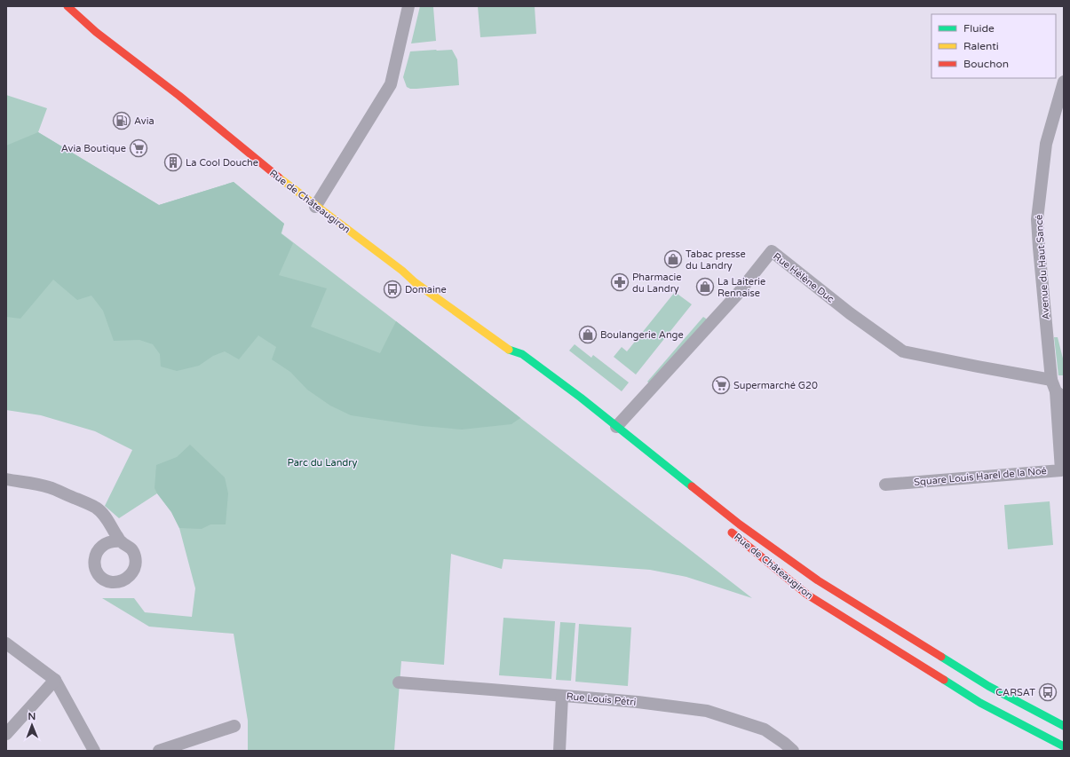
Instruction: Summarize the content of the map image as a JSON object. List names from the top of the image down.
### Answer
{
  "streets": {
    "main road": ["Rue de Châteaugiron"],
    "street": [
      "Avenue du Haut Sancé",
      "Rue Hélène Duc",
      "Square Louis Harel de la Noé",
      "Rue Louis Pétri"
    ]
  },
  "crossings": [
    ["Rue de Châteaugiron", "Rue Hélène Duc"],
    ["Avenue du Haut Sancé", "Rue Hélène Duc"],
    ["Avenue du Haut Sancé", "Square Louis Harel de la Noé"],
    ["Rue Hélène Duc", "Square Louis Harel de la Noé"]
  ],
  "parks": ["Parc du Landry"],
  "places": {
    "fuel station": ["Avia"],
    "supermarket": ["Avia Boutique", "Supermarché G20"],
    "building": ["La Cool Douche"],
    "shop": ["Tabac presse du Landry", "La Laiterie Rennaise", "Boulangerie Ange"],
    "pharmacy": ["Pharmacie du Landry"],
    "bus stop": ["Domaine", "CARSAT"]
  },
  "legend": ["Fluide", "Ralenti", "Bouchon"],
  "north": "top"
}
